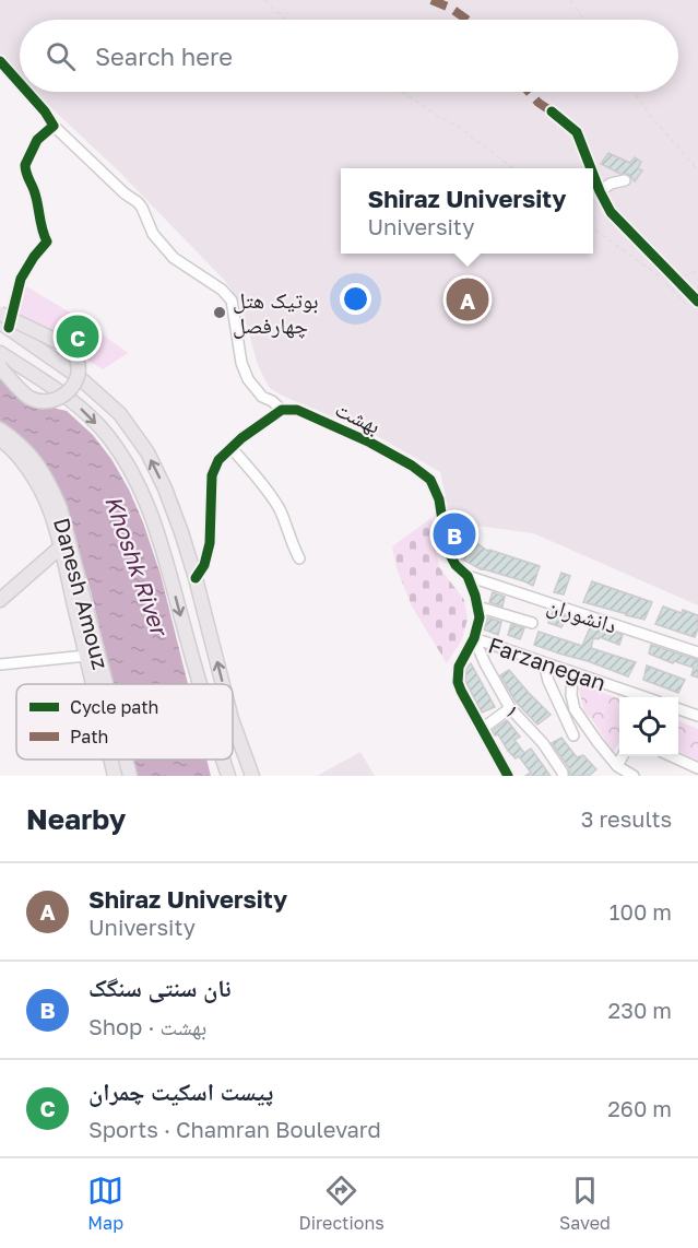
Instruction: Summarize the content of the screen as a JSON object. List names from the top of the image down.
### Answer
{
  "streets": {
    "main road": ["Danesh Amouz"],
    "street": [
      "بهشت",
      "دانشوران",
      "Farzanegan",
      "۱"
    ]
  },
  "crossings": [
    ["بهشت", "دانشوران"],
    ["بهشت", "Farzanegan"],
    ["بهشت", "۱"],
    ["Farzanegan", "۱"]
  ],
  "water": ["Khoshk River"],
  "places": ["بوتیک هتل چهارفصل"],
  "legend": ["Cycle path", "Path"],
  "page": {
    "search": "Search here",
    "popup": ["Shiraz University", "University"],
    "pins": ["A", "C", "B"],
    "heading": ["Nearby", "3 results"],
    "list": [
      {
        "mark": "A",
        "name": "Shiraz University",
        "note": "University",
        "value": "100 m"
      },
      {
        "mark": "B",
        "name": "نان سنتی سنگک",
        "note": "Shop · بهشت",
        "value": "230 m"
      },
      {
        "mark": "C",
        "name": "پیست اسکیت چمران",
        "note": "Sports · Chamran Boulevard",
        "value": "260 m"
      }
    ],
    "nav": ["Map", "Directions", "Saved"]
  }
}
